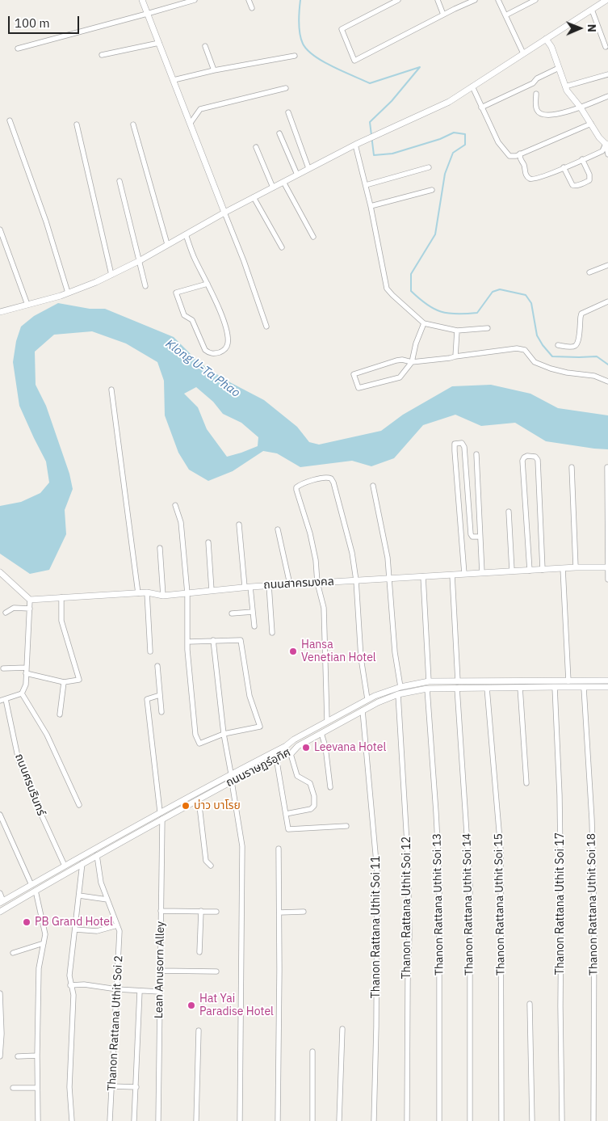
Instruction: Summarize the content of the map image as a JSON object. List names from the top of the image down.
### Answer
{
  "streets": {
    "street": [
      "ถนนสาครมงคล",
      "ถนนราษฏร์อุทิศ",
      "ถนนศรนรินทร์",
      "Thanon Rattana Uthit Soi 17",
      "Thanon Rattana Uthit Soi 13",
      "Thanon Rattana Uthit Soi 14",
      "Thanon Rattana Uthit Soi 15",
      "Thanon Rattana Uthit Soi 18",
      "Thanon Rattana Uthit Soi 12",
      "Thanon Rattana Uthit Soi 11",
      "Lean Anusorn Alley",
      "Thanon Rattana Uthit Soi 2"
    ]
  },
  "crossings": [
    ["ถนนราษฏร์อุทิศ", "ถนนศรนรินทร์"],
    ["ถนนราษฏร์อุทิศ", "Thanon Rattana Uthit Soi 17"],
    ["ถนนราษฏร์อุทิศ", "Thanon Rattana Uthit Soi 13"],
    ["ถนนราษฏร์อุทิศ", "Thanon Rattana Uthit Soi 14"],
    ["ถนนราษฏร์อุทิศ", "Thanon Rattana Uthit Soi 15"],
    ["ถนนราษฏร์อุทิศ", "Thanon Rattana Uthit Soi 18"],
    ["ถนนราษฏร์อุทิศ", "Thanon Rattana Uthit Soi 12"],
    ["ถนนราษฏร์อุทิศ", "Thanon Rattana Uthit Soi 11"],
    ["ถนนราษฏร์อุทิศ", "Lean Anusorn Alley"],
    ["ถนนราษฏร์อุทิศ", "Thanon Rattana Uthit Soi 2"]
  ],
  "water": ["Klong U-Ta Phao"],
  "places": [
    "Hansa Venetian Hotel",
    "Leevana Hotel",
    "บ่าว บาโรย",
    "PB Grand Hotel",
    "Hat Yai Paradise Hotel"
  ],
  "scale_bar": "100 m",
  "north": "right"
}
